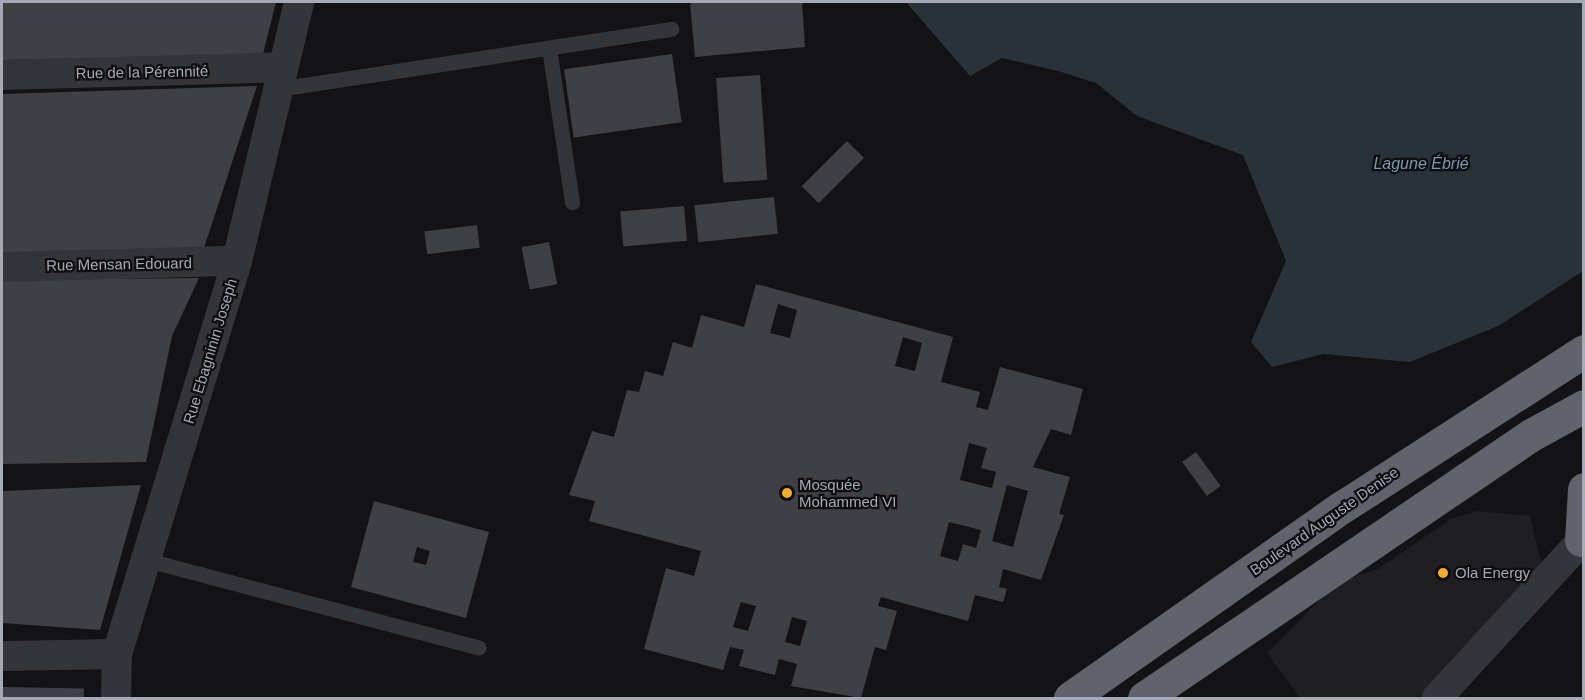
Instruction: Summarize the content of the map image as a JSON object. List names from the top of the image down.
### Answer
{
  "streets": {
    "highway": ["Boulevard Auguste Denise"],
    "street": ["Rue de la Pérennité", "Rue Mensan Edouard", "Rue Ebagninin Joseph"]
  },
  "crossings": [
    ["Rue de la Pérennité", "Rue Ebagninin Joseph"],
    ["Rue Mensan Edouard", "Rue Ebagninin Joseph"]
  ],
  "water": ["Lagune Ébrié"],
  "places": ["Mosquée Mohammed VI", "Ola Energy"]
}
